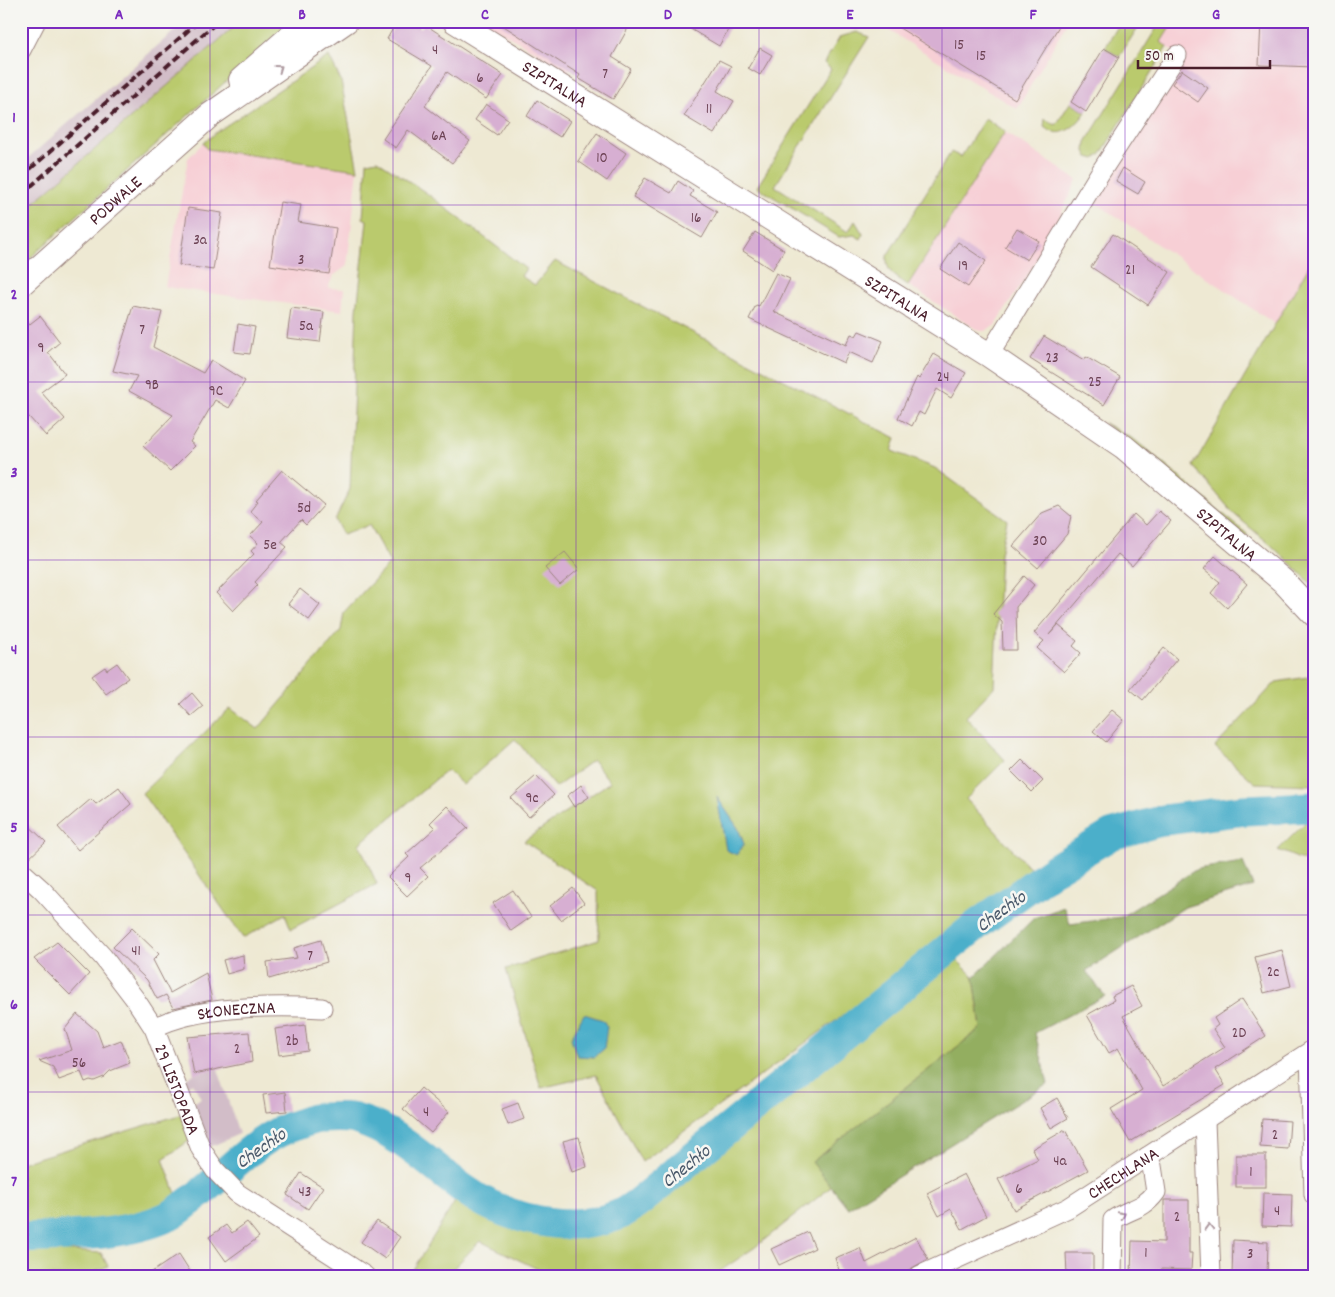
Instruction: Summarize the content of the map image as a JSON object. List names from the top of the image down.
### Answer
{
  "streets": {
    "street": [
      "SZPITALNA",
      "PODWALE",
      "SŁONECZNA",
      "29 LISTOPADA",
      "CHECHLANA"
    ]
  },
  "crossings": [
    ["SŁONECZNA", "29 LISTOPADA"]
  ],
  "water": ["Chechło"],
  "house_numbers": [
    "15",
    "4",
    "15",
    "7",
    "6",
    "11",
    "6A",
    "10",
    "16",
    "3a",
    "3",
    "19",
    "21",
    "5a",
    "7",
    "9",
    "23",
    "24",
    "25",
    "9B",
    "9C",
    "5d",
    "30",
    "5e",
    "9c",
    "9",
    "41",
    "7",
    "2c",
    "2D",
    "2b",
    "2",
    "56",
    "4",
    "2",
    "4a",
    "1",
    "6",
    "43",
    "4",
    "2",
    "1",
    "3"
  ],
  "scale_bar": "50 m",
  "grid": {
    "columns": [
      "A",
      "B",
      "C",
      "D",
      "E",
      "F",
      "G"
    ],
    "rows": [
      "1",
      "2",
      "3",
      "4",
      "5",
      "6",
      "7"
    ]
  }
}
